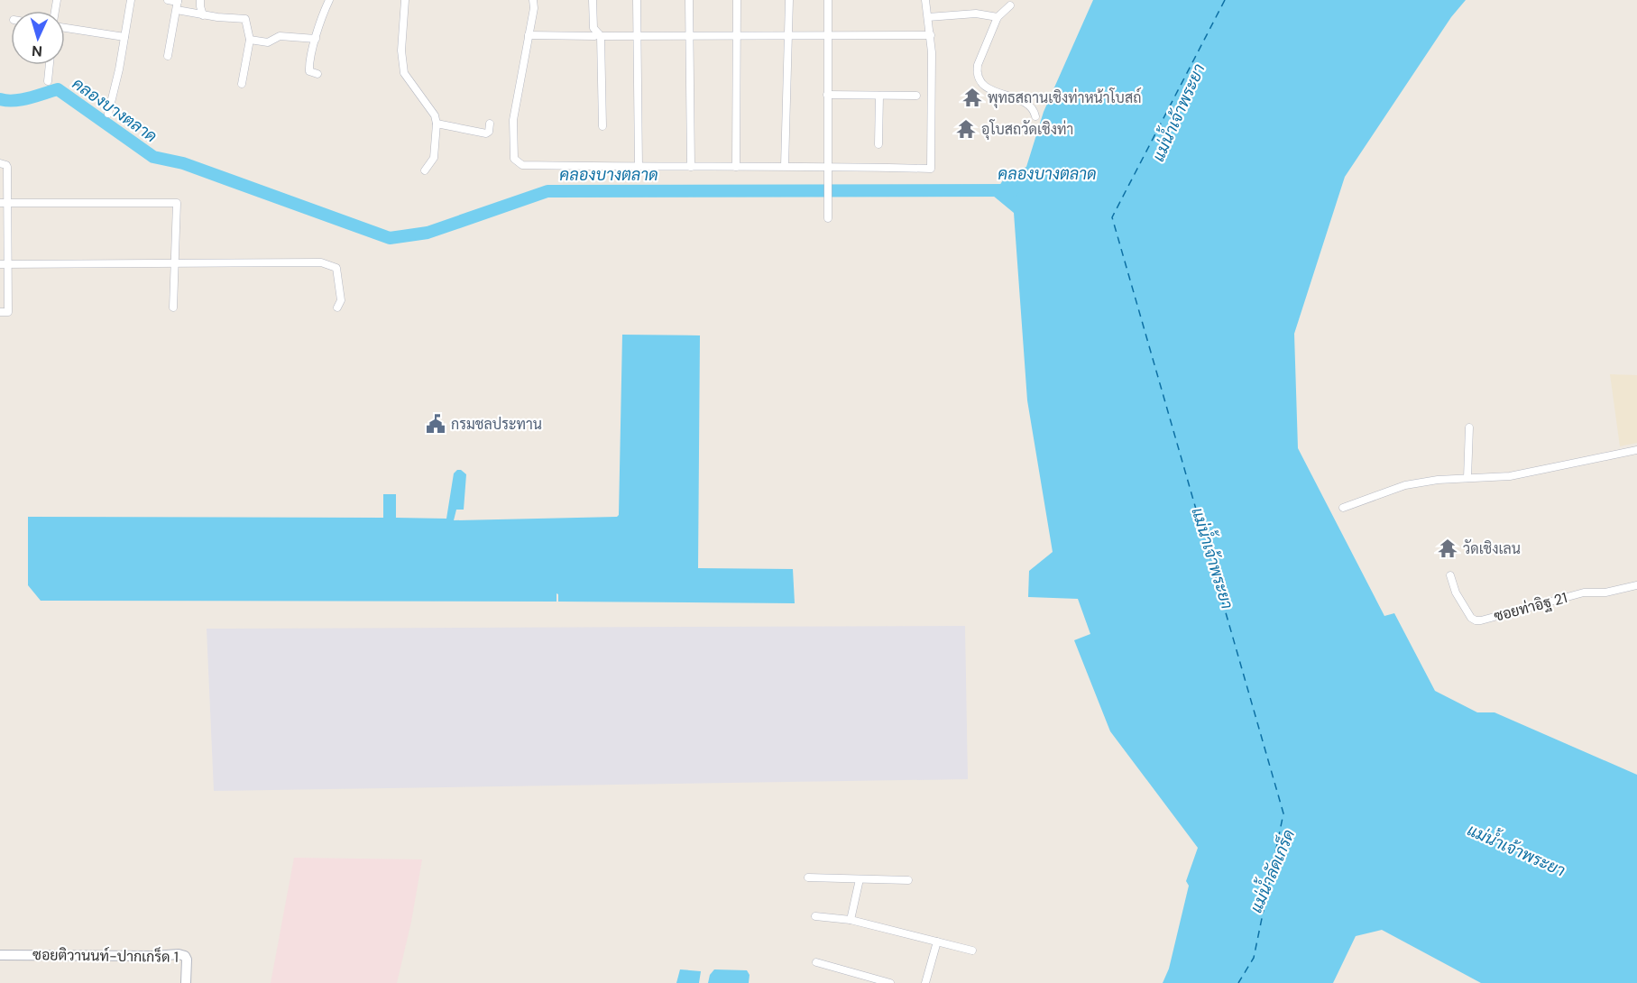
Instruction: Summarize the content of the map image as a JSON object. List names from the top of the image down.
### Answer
{
  "streets": {
    "street": ["ซอยท่าอิฐ 21", "ซอยติวานนท์-ปากเกร็ด 1"]
  },
  "water": ["คลองบางตลาด", "แม่น้ำเจ้าพระยา", "แม่น้ำลัดเกร็ด"],
  "places": {
    "temple": ["พุทธสถานเชิงท่าหน้าโบสถ์", "อุโบสถวัดเชิงท่า", "วัดเชิงเลน"],
    "public building": ["กรมชลประทาน"]
  },
  "north": "bottom"
}
